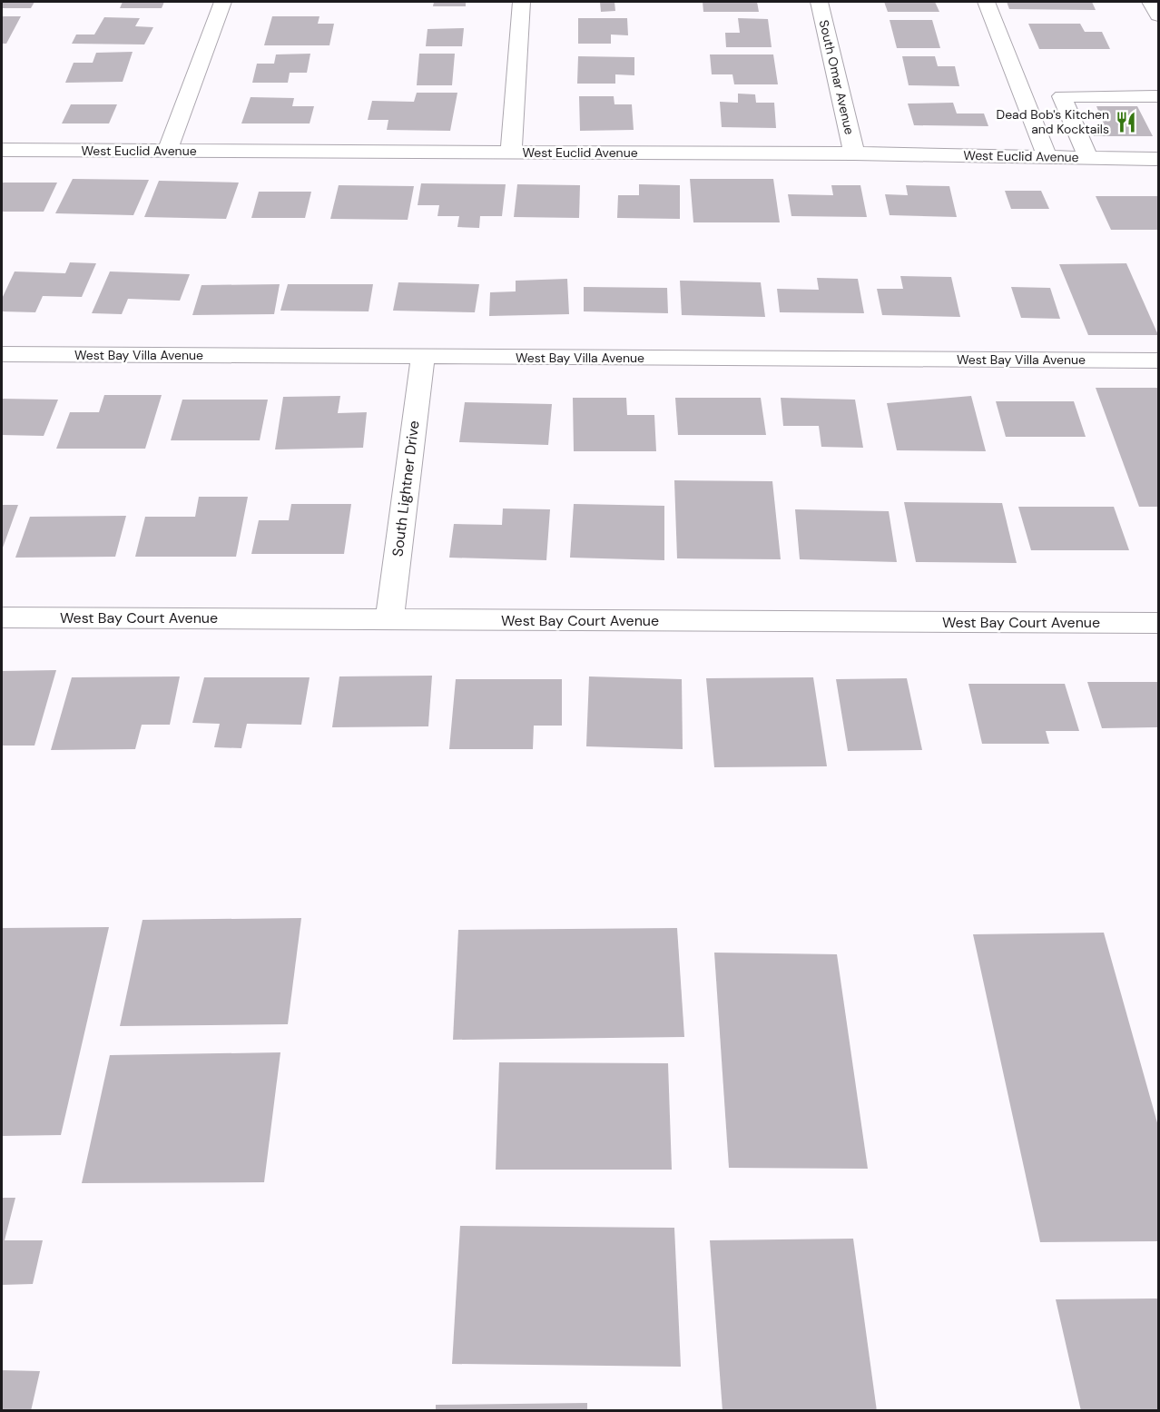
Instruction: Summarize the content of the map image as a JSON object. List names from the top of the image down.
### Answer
{
  "streets": {
    "street": [
      "South Omar Avenue",
      "West Euclid Avenue",
      "West Bay Villa Avenue",
      "South Lightner Drive",
      "West Bay Court Avenue"
    ]
  },
  "crossings": [
    ["South Omar Avenue", "West Euclid Avenue"],
    ["West Bay Villa Avenue", "South Lightner Drive"],
    ["South Lightner Drive", "West Bay Court Avenue"]
  ],
  "places": {
    "restaurant": ["Dead Bob's Kitchen and Kocktails"]
  }
}
